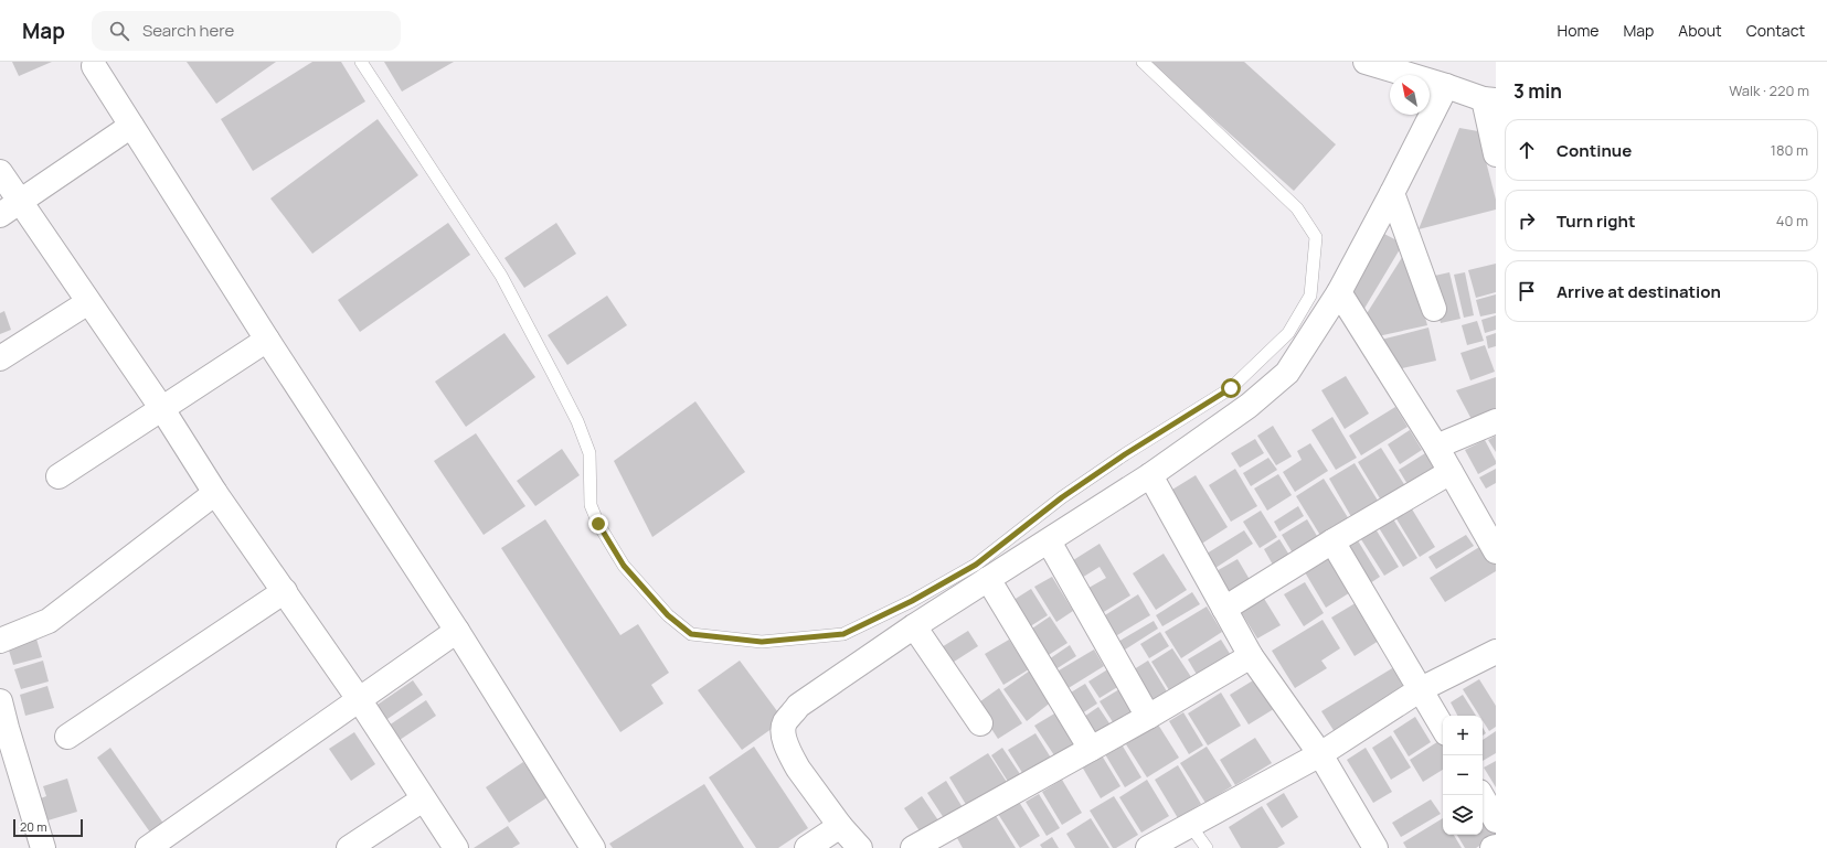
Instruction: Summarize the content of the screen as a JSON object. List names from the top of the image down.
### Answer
{
  "scale_bar": "20 m",
  "north": "top left",
  "page": {
    "header": "Map",
    "search": "Search here",
    "nav": [
      "Home",
      "Map",
      "About",
      "Contact"
    ],
    "heading": ["3 min", "Walk · 220 m"],
    "list": [
      ["Continue", "180 m"],
      ["Turn right", "40 m"],
      "Arrive at destination"
    ],
    "map_buttons": ["+", "−"],
    "scale": "20 m"
  }
}
